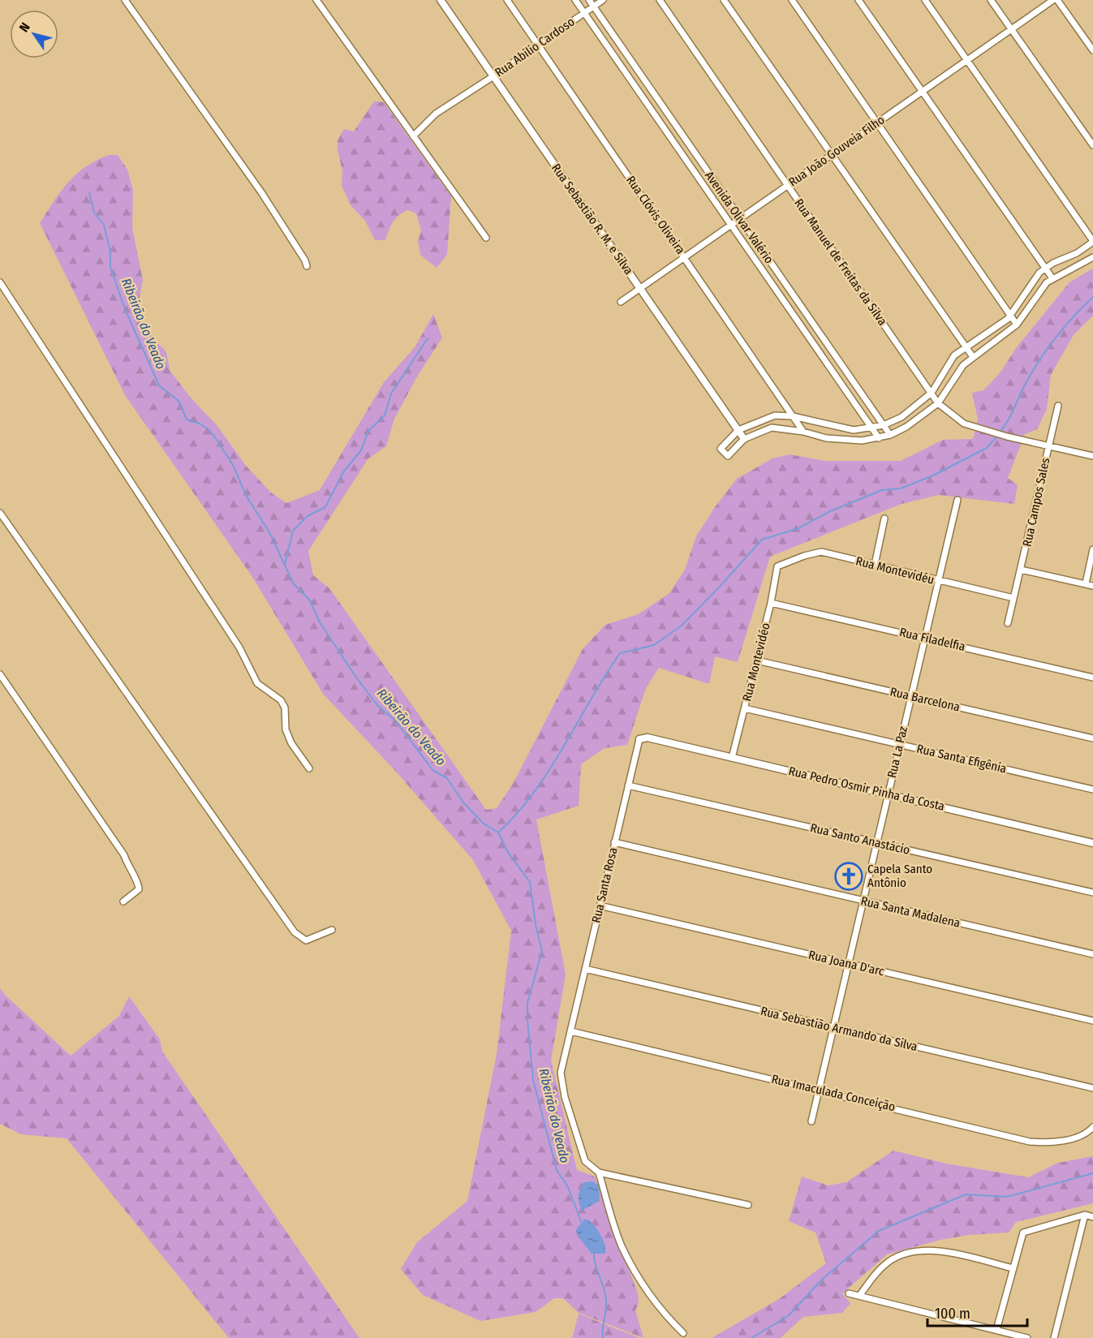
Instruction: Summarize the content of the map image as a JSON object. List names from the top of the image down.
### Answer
{
  "streets": {
    "street": [
      "Rua Abilio Cardoso",
      "Rua João Gouveia Filho",
      "Rua Clóvis Oliveira",
      "Avenida Olivar Valério",
      "Rua Sebastião R. M. e Silva",
      "Rua Manuel de Freitas da Silva",
      "Rua Campos Sales",
      "Rua Montevidéu",
      "Rua Filadelfia",
      "Rua Montevidéo",
      "Rua Barcelona",
      "Rua La Paz",
      "Rua Santa Efigênia",
      "Rua Pedro Osmir Pinha da Costa",
      "Rua Santo Anastácio",
      "Rua Santa Rosa",
      "Rua Santa Madalena",
      "Rua Joana D'arc",
      "Rua Sebastião Armando da Silva",
      "Rua Imaculada Conceição"
    ]
  },
  "crossings": [
    ["Rua Abilio Cardoso", "Rua Clóvis Oliveira"],
    ["Rua Abilio Cardoso", "Avenida Olivar Valério"],
    ["Rua Abilio Cardoso", "Rua Sebastião R. M. e Silva"],
    ["Rua João Gouveia Filho", "Rua Clóvis Oliveira"],
    ["Rua João Gouveia Filho", "Avenida Olivar Valério"],
    ["Rua João Gouveia Filho", "Rua Sebastião R. M. e Silva"],
    ["Rua João Gouveia Filho", "Rua Manuel de Freitas da Silva"],
    ["Rua Campos Sales", "Rua Montevidéu"],
    ["Rua Montevidéu", "Rua Montevidéo"],
    ["Rua Montevidéu", "Rua La Paz"],
    ["Rua Filadelfia", "Rua Montevidéo"],
    ["Rua Filadelfia", "Rua La Paz"],
    ["Rua Montevidéo", "Rua Barcelona"],
    ["Rua Montevidéo", "Rua Santa Efigênia"],
    ["Rua Montevidéo", "Rua Pedro Osmir Pinha da Costa"],
    ["Rua Barcelona", "Rua La Paz"],
    ["Rua La Paz", "Rua Santa Efigênia"],
    ["Rua La Paz", "Rua Pedro Osmir Pinha da Costa"],
    ["Rua La Paz", "Rua Santo Anastácio"],
    ["Rua La Paz", "Rua Santa Madalena"],
    ["Rua La Paz", "Rua Joana D'arc"],
    ["Rua La Paz", "Rua Sebastião Armando da Silva"],
    ["Rua La Paz", "Rua Imaculada Conceição"],
    ["Rua Pedro Osmir Pinha da Costa", "Rua Santa Rosa"],
    ["Rua Santo Anastácio", "Rua Santa Rosa"],
    ["Rua Santa Rosa", "Rua Santa Madalena"],
    ["Rua Santa Rosa", "Rua Joana D'arc"],
    ["Rua Santa Rosa", "Rua Sebastião Armando da Silva"],
    ["Rua Santa Rosa", "Rua Imaculada Conceição"]
  ],
  "water": ["Ribeirão do Veado"],
  "places": {
    "church": ["Capela Santo Antônio"]
  },
  "scale_bar": "100 m",
  "north": "top left"
}
